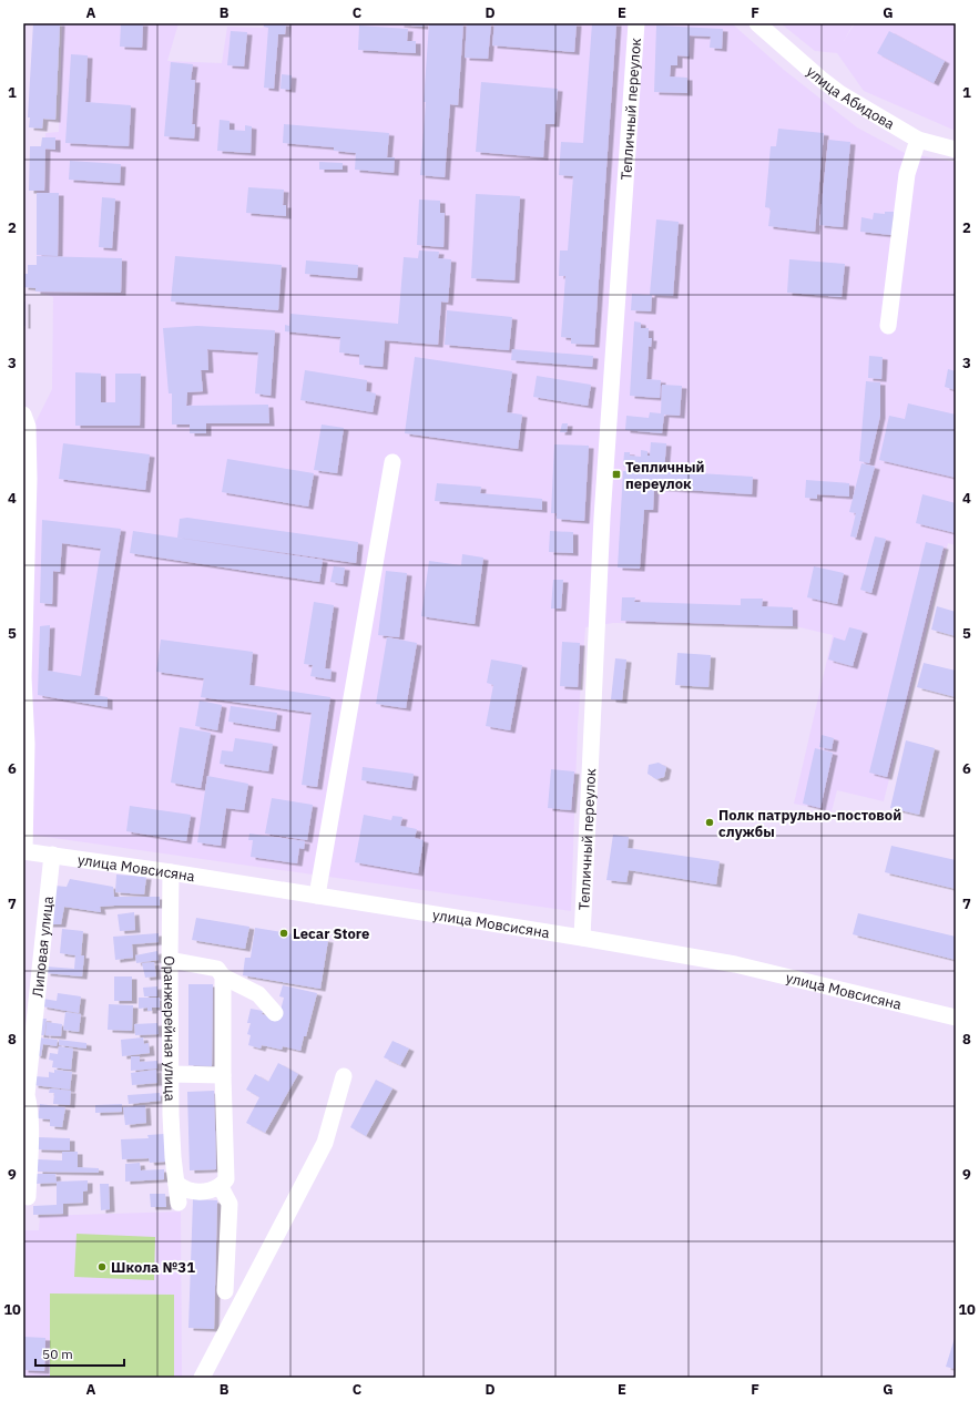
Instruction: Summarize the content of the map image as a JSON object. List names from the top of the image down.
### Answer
{
  "streets": {
    "street": [
      "улица Абидова",
      "Тепличный переулок",
      "улица Мовсисяна",
      "Липовая улица",
      "Оранжерейная улица"
    ]
  },
  "crossings": [
    ["Тепличный переулок", "улица Мовсисяна"],
    ["улица Мовсисяна", "Липовая улица"],
    ["улица Мовсисяна", "Оранжерейная улица"]
  ],
  "places": {
    "transit": ["Тепличный переулок"],
    "other": ["Полк патрульно-постовой службы", "Lecar Store", "Школа №31"]
  },
  "scale_bar": "50 m",
  "grid": {
    "columns": [
      "A",
      "B",
      "C",
      "D",
      "E",
      "F",
      "G"
    ],
    "rows": [
      "1",
      "2",
      "3",
      "4",
      "5",
      "6",
      "7",
      "8",
      "9",
      "10"
    ]
  }
}
